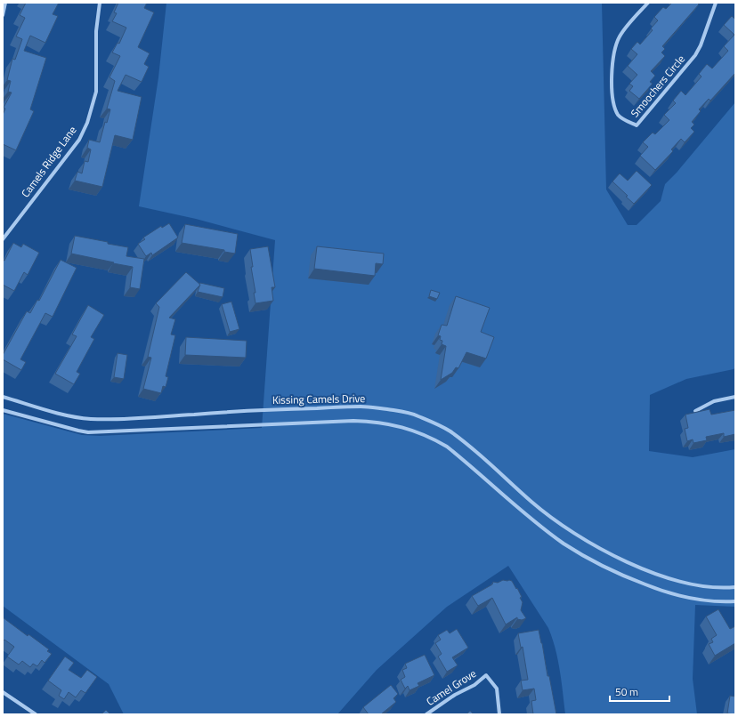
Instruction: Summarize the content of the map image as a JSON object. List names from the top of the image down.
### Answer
{
  "streets": {
    "street": [
      "Smoochers Circle",
      "Camels Ridge Lane",
      "Kissing Camels Drive",
      "Camel Grove"
    ]
  },
  "scale_bar": "50 m"
}
